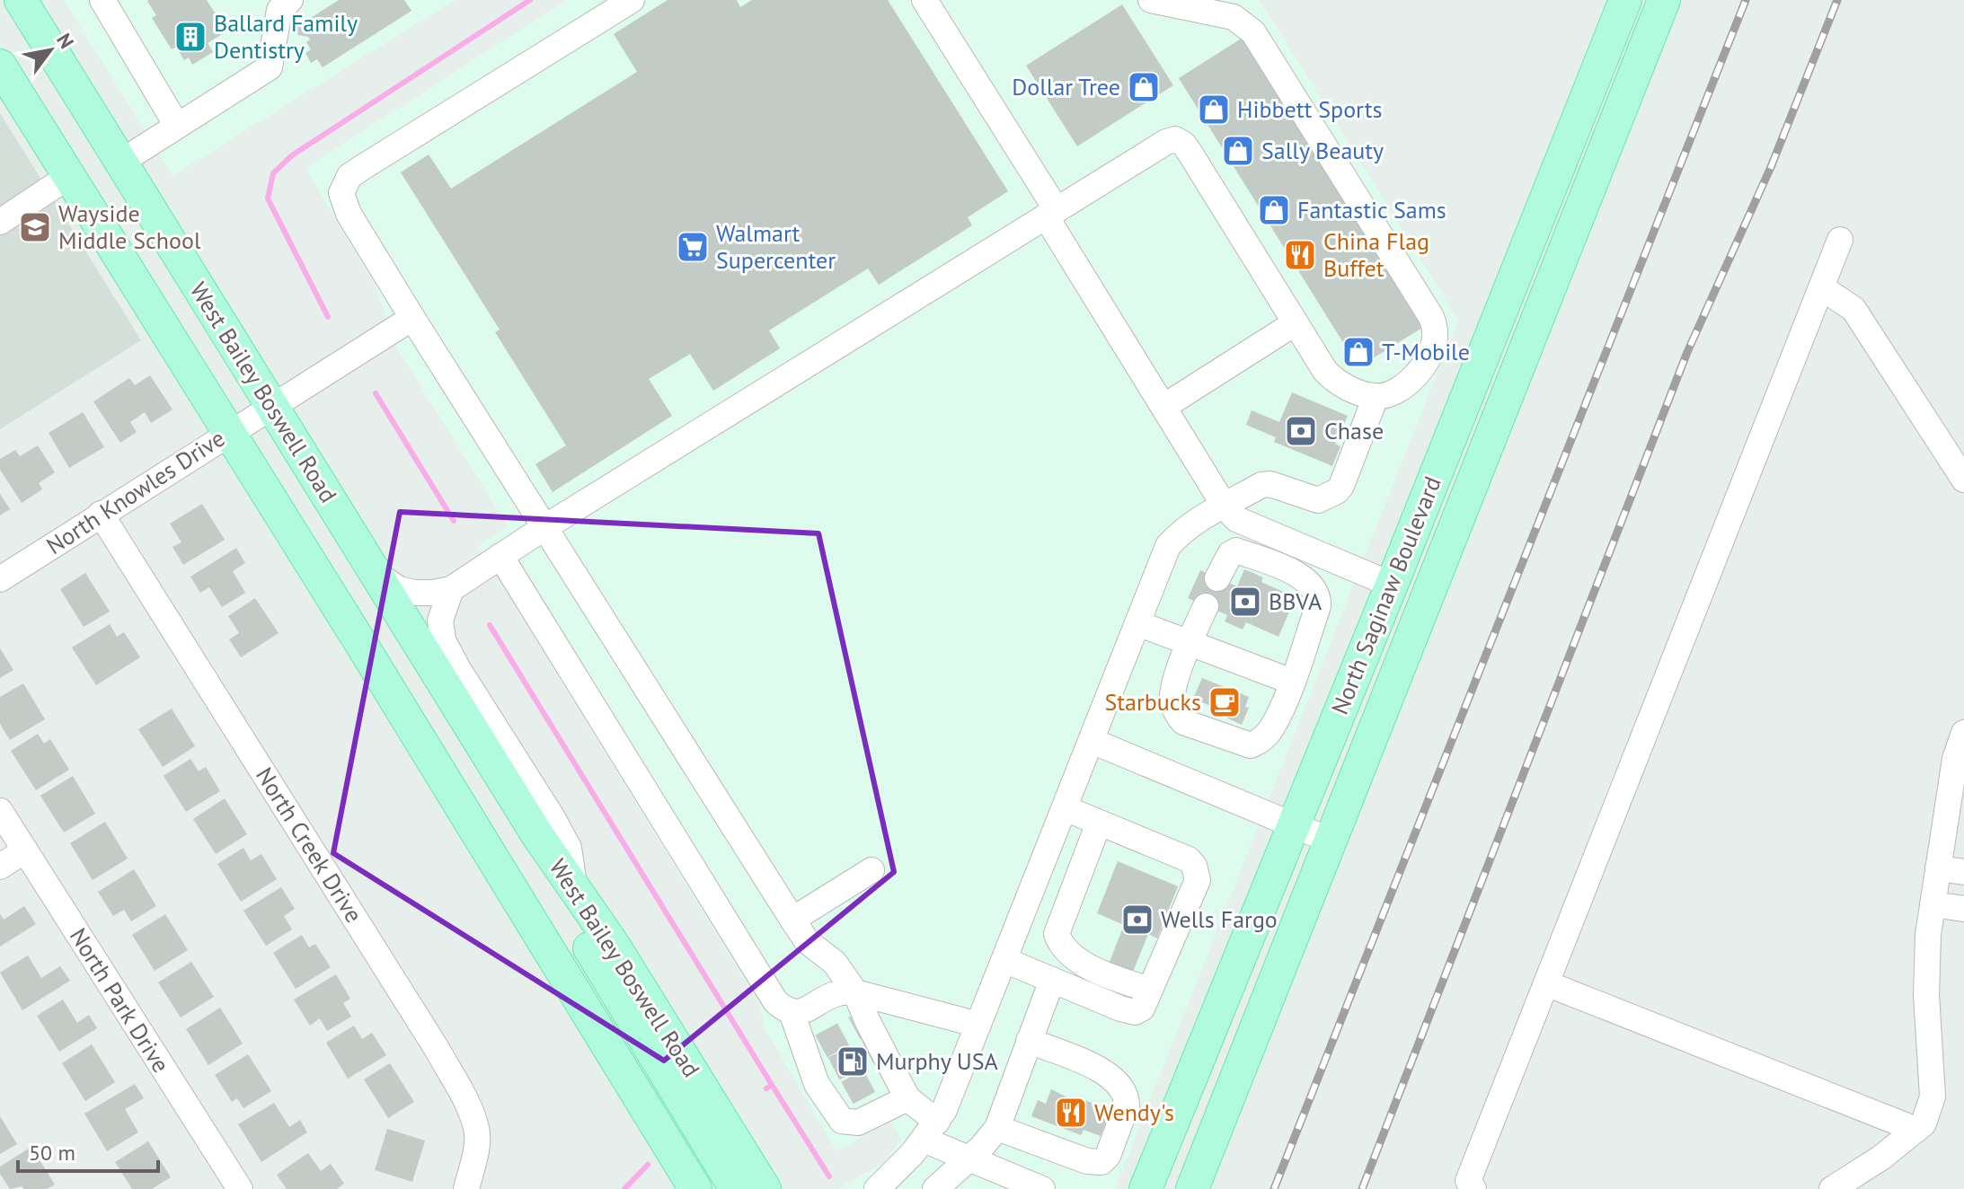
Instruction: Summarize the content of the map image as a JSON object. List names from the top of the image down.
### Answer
{
  "streets": {
    "main road": ["West Bailey Boswell Road", "North Saginaw Boulevard"],
    "street": ["North Knowles Drive", "North Creek Drive", "North Park Drive"]
  },
  "crossings": [
    ["West Bailey Boswell Road", "North Knowles Drive"],
    ["North Knowles Drive", "North Creek Drive"]
  ],
  "places": {
    "building": ["Ballard Family Dentistry"],
    "shop": [
      "Dollar Tree",
      "Hibbett Sports",
      "Sally Beauty",
      "Fantastic Sams",
      "T-Mobile"
    ],
    "school or university": ["Wayside Middle School"],
    "supermarket": ["Walmart Supercenter"],
    "restaurant": ["China Flag Buffet", "Wendy's"],
    "bank": ["Chase", "BBVA", "Wells Fargo"],
    "cafe": ["Starbucks"],
    "fuel station": ["Murphy USA"]
  },
  "scale_bar": "50 m",
  "north": "top right"
}
